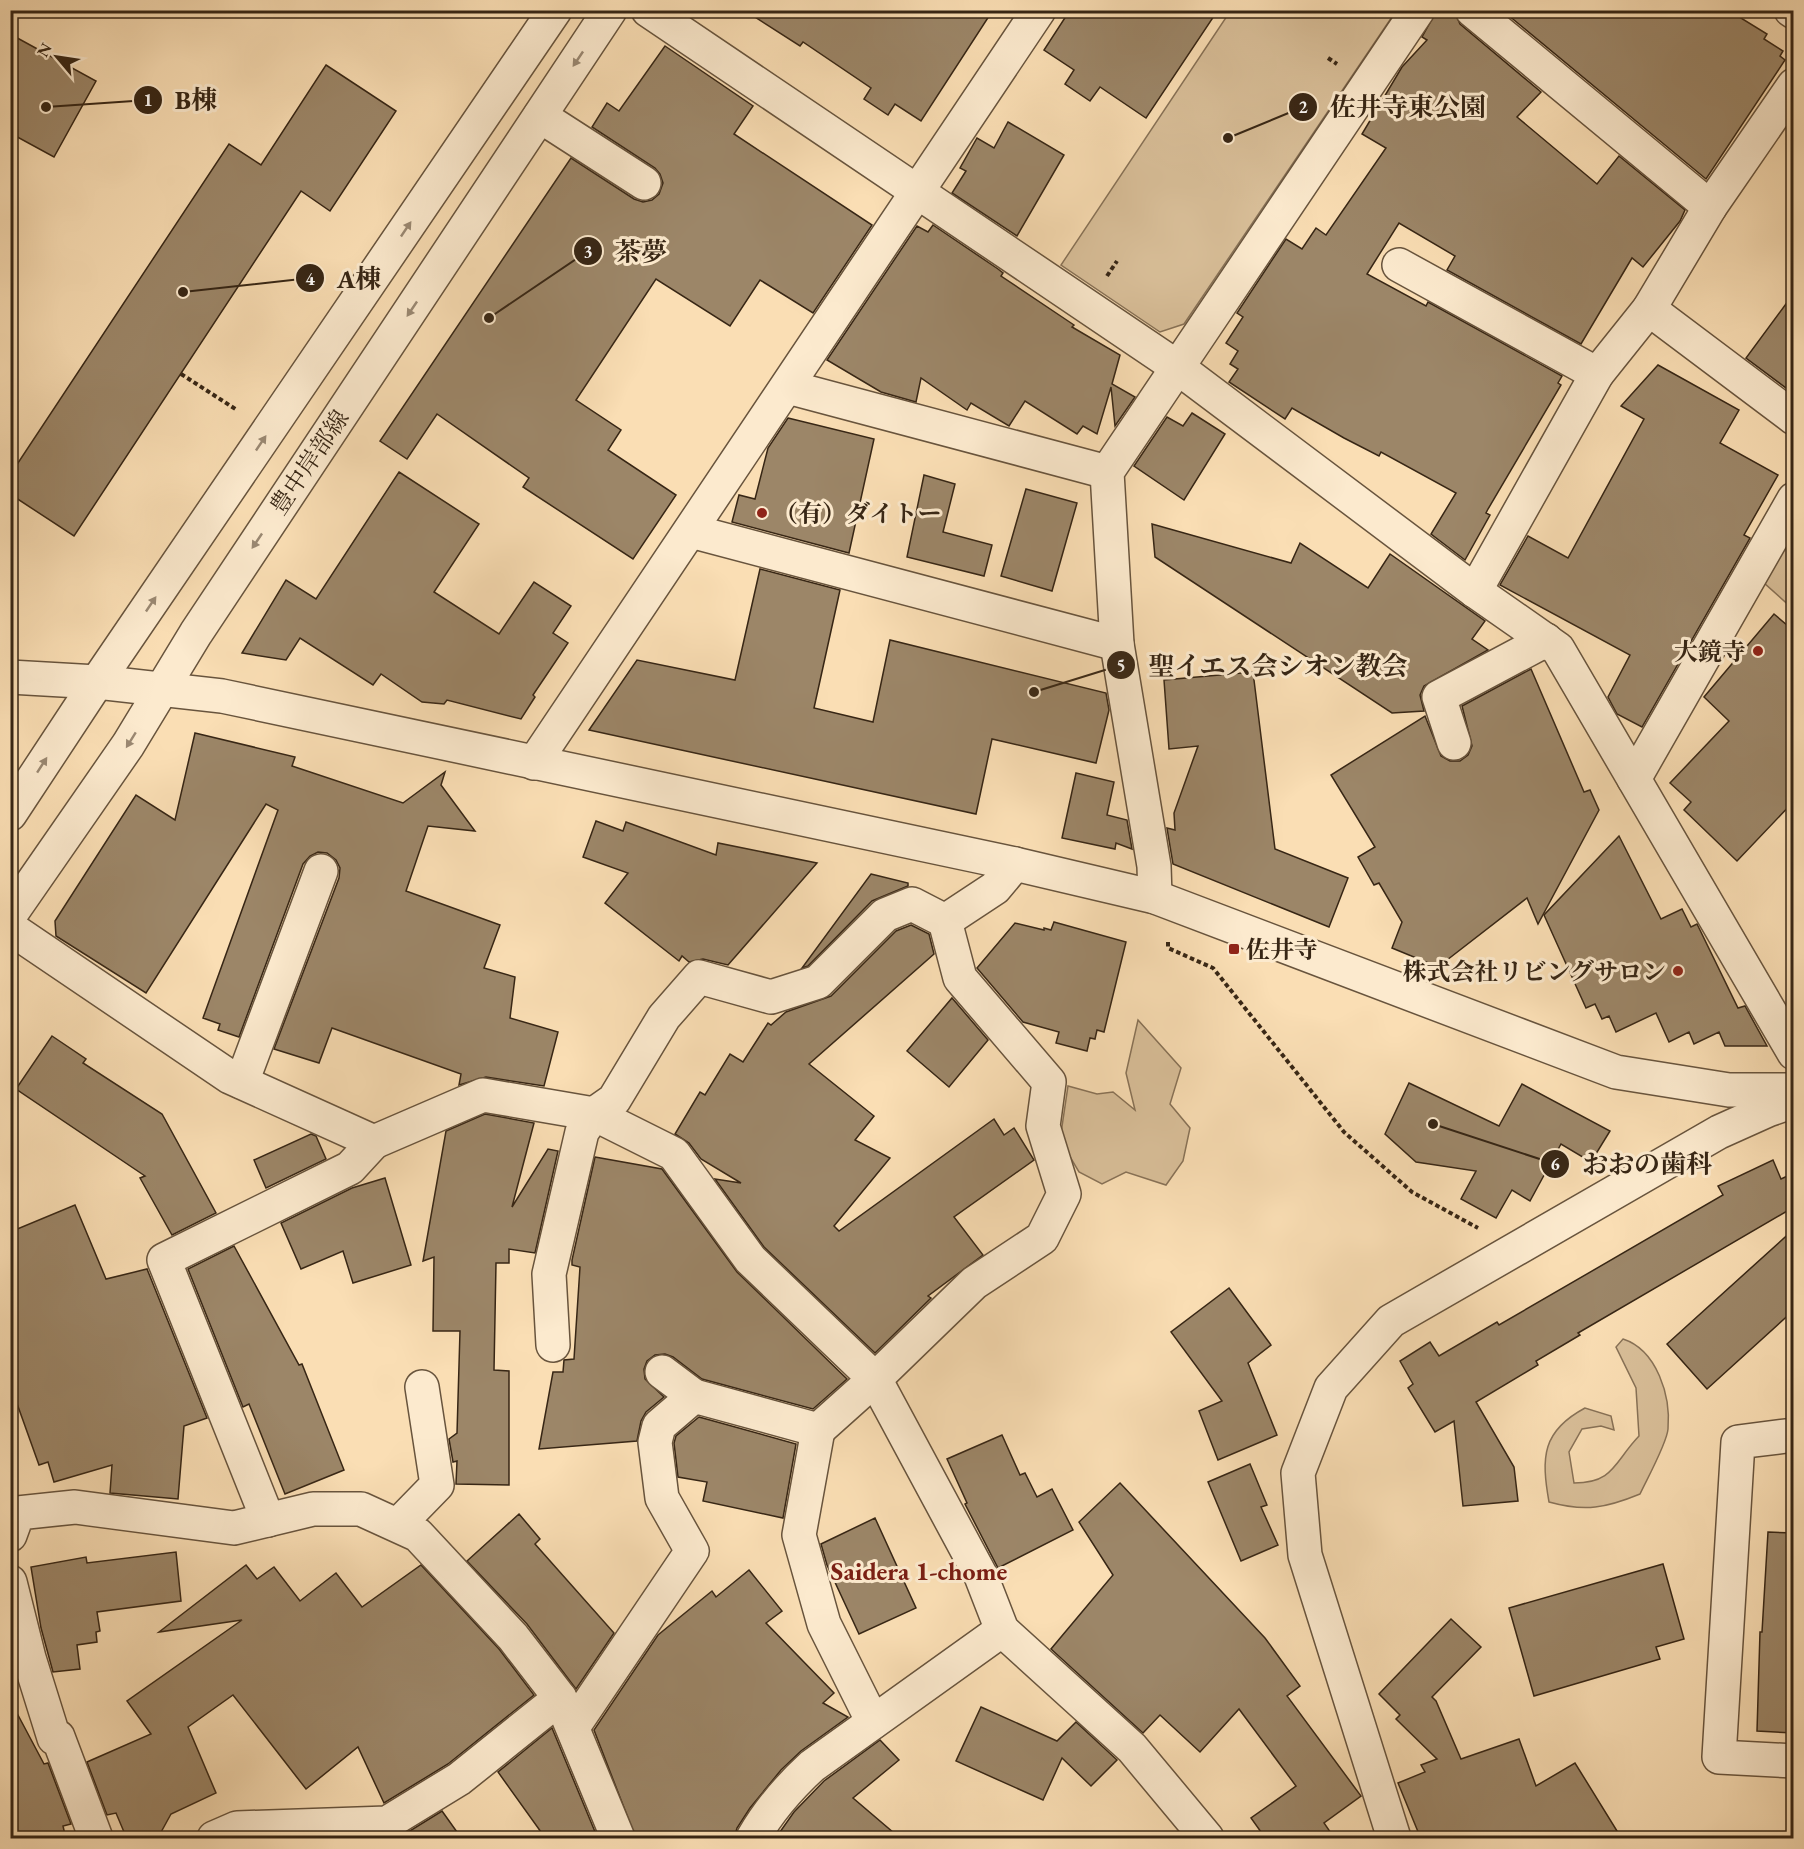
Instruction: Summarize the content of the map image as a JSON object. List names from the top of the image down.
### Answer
{
  "streets": {
    "street": ["豊中岸部線"]
  },
  "districts": ["Saidera 1-chome"],
  "places": {
    "other": [
      "B棟",
      "佐井寺東公園",
      "A棟",
      "茶夢",
      "（有）ダイトー",
      "大鏡寺",
      "聖イエス会シオン教会",
      "株式会社リビングサロン",
      "おおの歯科"
    ],
    "transit": ["佐井寺"]
  },
  "north": "top left"
}
